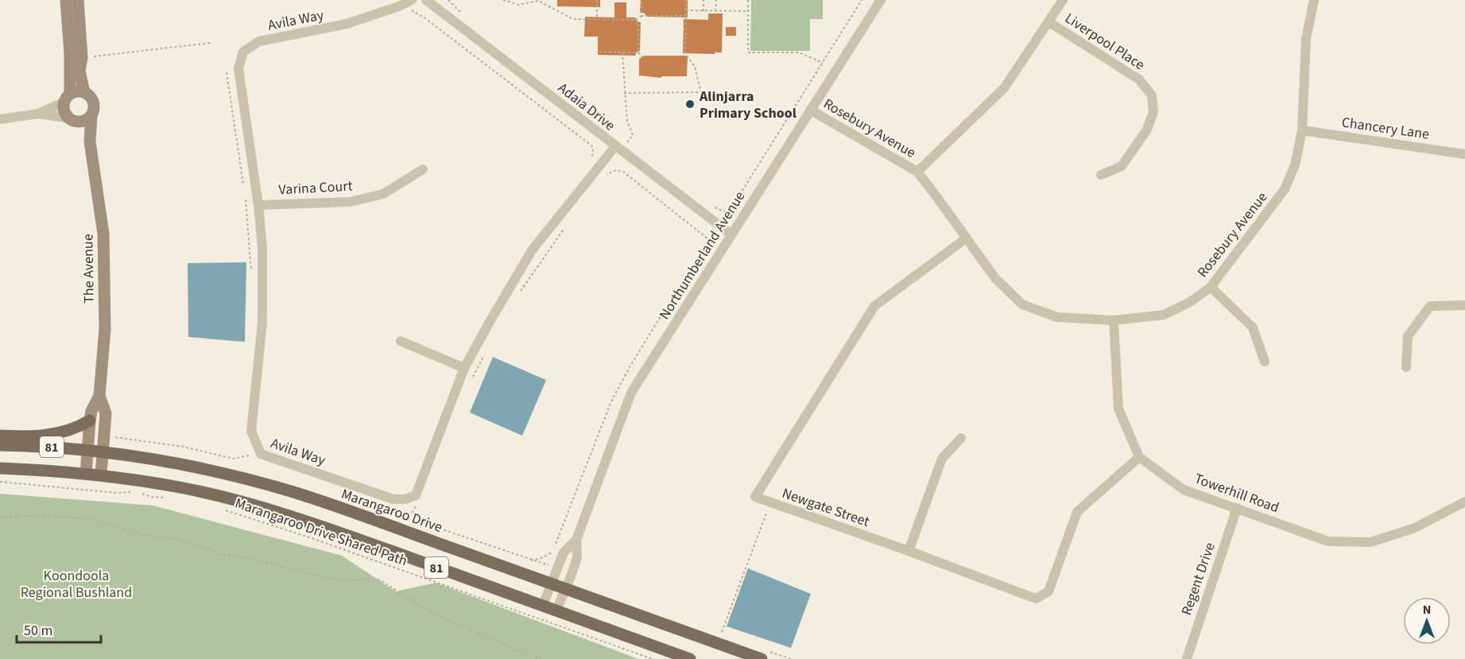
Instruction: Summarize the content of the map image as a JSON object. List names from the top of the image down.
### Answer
{
  "streets": {
    "main road": ["81", "Marangaroo Drive"],
    "street": [
      "Avila Way",
      "Liverpool Place",
      "Adaia Drive",
      "Rosebury Avenue",
      "Chancery Lane",
      "Varina Court",
      "Northumberland Avenue",
      "The Avenue",
      "Towerhill Road",
      "Newgate Street",
      "Regent Drive"
    ],
    "path": ["Marangaroo Drive Shared Path"]
  },
  "crossings": [
    ["Avila Way", "Adaia Drive"],
    ["Avila Way", "Varina Court"],
    ["Adaia Drive", "Northumberland Avenue"],
    ["Rosebury Avenue", "Chancery Lane"],
    ["Rosebury Avenue", "Northumberland Avenue"],
    ["Rosebury Avenue", "Newgate Street"],
    ["Northumberland Avenue", "81"],
    ["Northumberland Avenue", "Marangaroo Drive"],
    ["The Avenue", "81"],
    ["The Avenue", "Marangaroo Drive"],
    ["Towerhill Road", "Newgate Street"],
    ["Towerhill Road", "Regent Drive"]
  ],
  "parks": ["Koondoola Regional Bushland"],
  "places": ["Alinjarra Primary School"],
  "scale_bar": "50 m",
  "north": "top"
}
